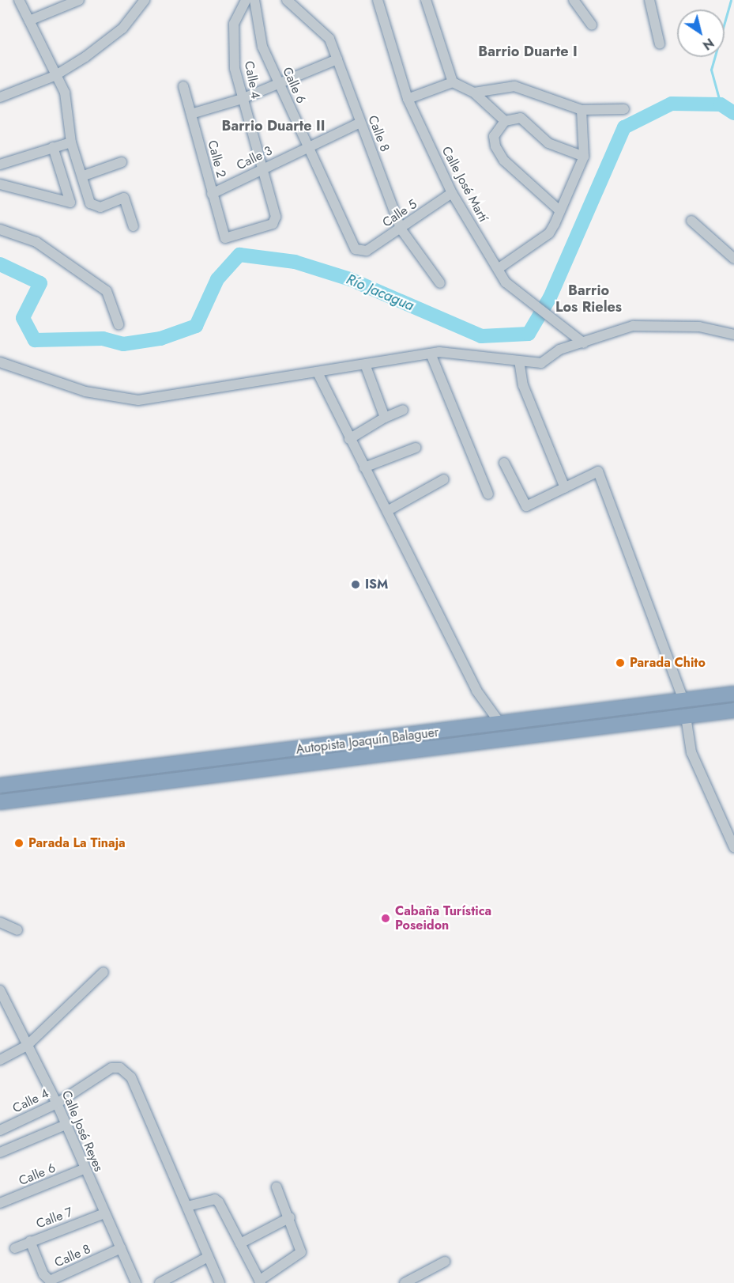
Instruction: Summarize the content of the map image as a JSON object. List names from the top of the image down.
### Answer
{
  "streets": {
    "highway": ["Autopista Joaquín Balaguer"],
    "street": [
      "Calle 4",
      "Calle 6",
      "Calle 8",
      "Calle 3",
      "Calle 2",
      "Calle José Martí",
      "Calle 5",
      "Calle José Reyes",
      "Calle 7"
    ]
  },
  "crossings": [
    ["Calle 4", "Calle 3"],
    ["Calle 4", "Calle 2"],
    ["Calle 4", "Calle José Reyes"],
    ["Calle 6", "Calle 3"],
    ["Calle 6", "Calle 5"],
    ["Calle 6", "Calle José Reyes"],
    ["Calle 8", "Calle 3"],
    ["Calle 8", "Calle 5"],
    ["Calle 8", "Calle José Reyes"],
    ["Calle 8", "Calle 7"],
    ["Calle 3", "Calle 2"],
    ["Calle José Martí", "Calle 5"],
    ["Calle José Reyes", "Calle 7"]
  ],
  "districts": ["Barrio Duarte I", "Barrio Duarte II", "Barrio Los Rieles"],
  "water": ["Río Jacagua"],
  "places": [
    "ISM",
    "Parada Chito",
    "Parada La Tinaja",
    "Cabaña Turística Poseidon"
  ],
  "north": "bottom right"
}
